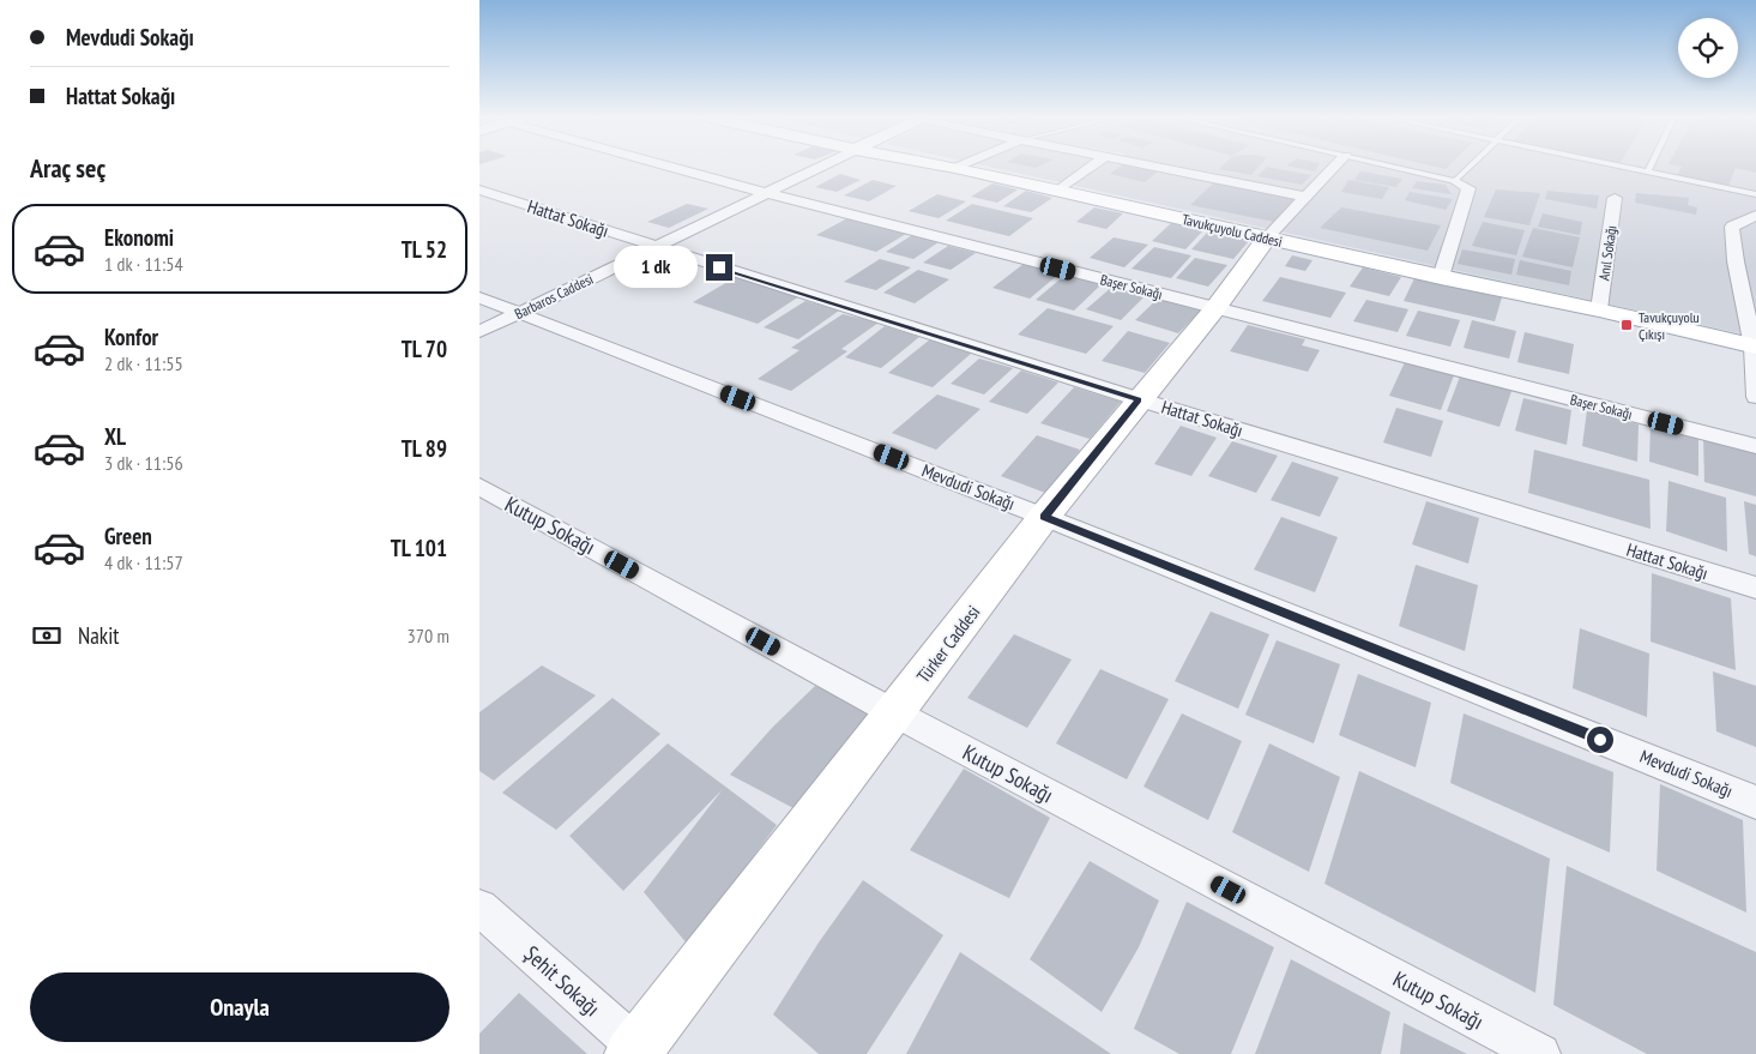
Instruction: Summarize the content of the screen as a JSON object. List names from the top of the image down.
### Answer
{
  "streets": {
    "main road": ["Tavukçuyolu Caddesi", "Türker Caddesi"],
    "street": [
      "Hattat Sokağı",
      "Anıl Sokağı",
      "Başer Sokağı",
      "Barbaros Caddesi",
      "Mevdudi Sokağı",
      "Kutup Sokağı",
      "Şehit Sokağı"
    ]
  },
  "crossings": [
    ["Hattat Sokağı", "Barbaros Caddesi"],
    ["Hattat Sokağı", "Türker Caddesi"],
    ["Tavukçuyolu Caddesi", "Anıl Sokağı"],
    ["Tavukçuyolu Caddesi", "Türker Caddesi"],
    ["Başer Sokağı", "Barbaros Caddesi"],
    ["Başer Sokağı", "Türker Caddesi"],
    ["Barbaros Caddesi", "Mevdudi Sokağı"],
    ["Mevdudi Sokağı", "Türker Caddesi"],
    ["Kutup Sokağı", "Türker Caddesi"],
    ["Türker Caddesi", "Şehit Sokağı"]
  ],
  "places": {
    "transit": ["Tavukçuyolu Çıkışı"]
  },
  "page": {
    "banner": ["Mevdudi Sokağı", "Hattat Sokağı"],
    "heading": "Araç seç",
    "list": [
      {
        "name": "Ekonomi",
        "note": "1 dk · 11:54",
        "value": "TL 52"
      },
      {
        "name": "Konfor",
        "note": "2 dk · 11:55",
        "value": "TL 70"
      },
      {
        "name": "XL",
        "note": "3 dk · 11:56",
        "value": "TL 89"
      },
      {
        "name": "Green",
        "note": "4 dk · 11:57",
        "value": "TL 101"
      }
    ],
    "bubble": "1 dk",
    "pay": ["Nakit", "370 m"],
    "buttons": "Onayla"
  }
}
